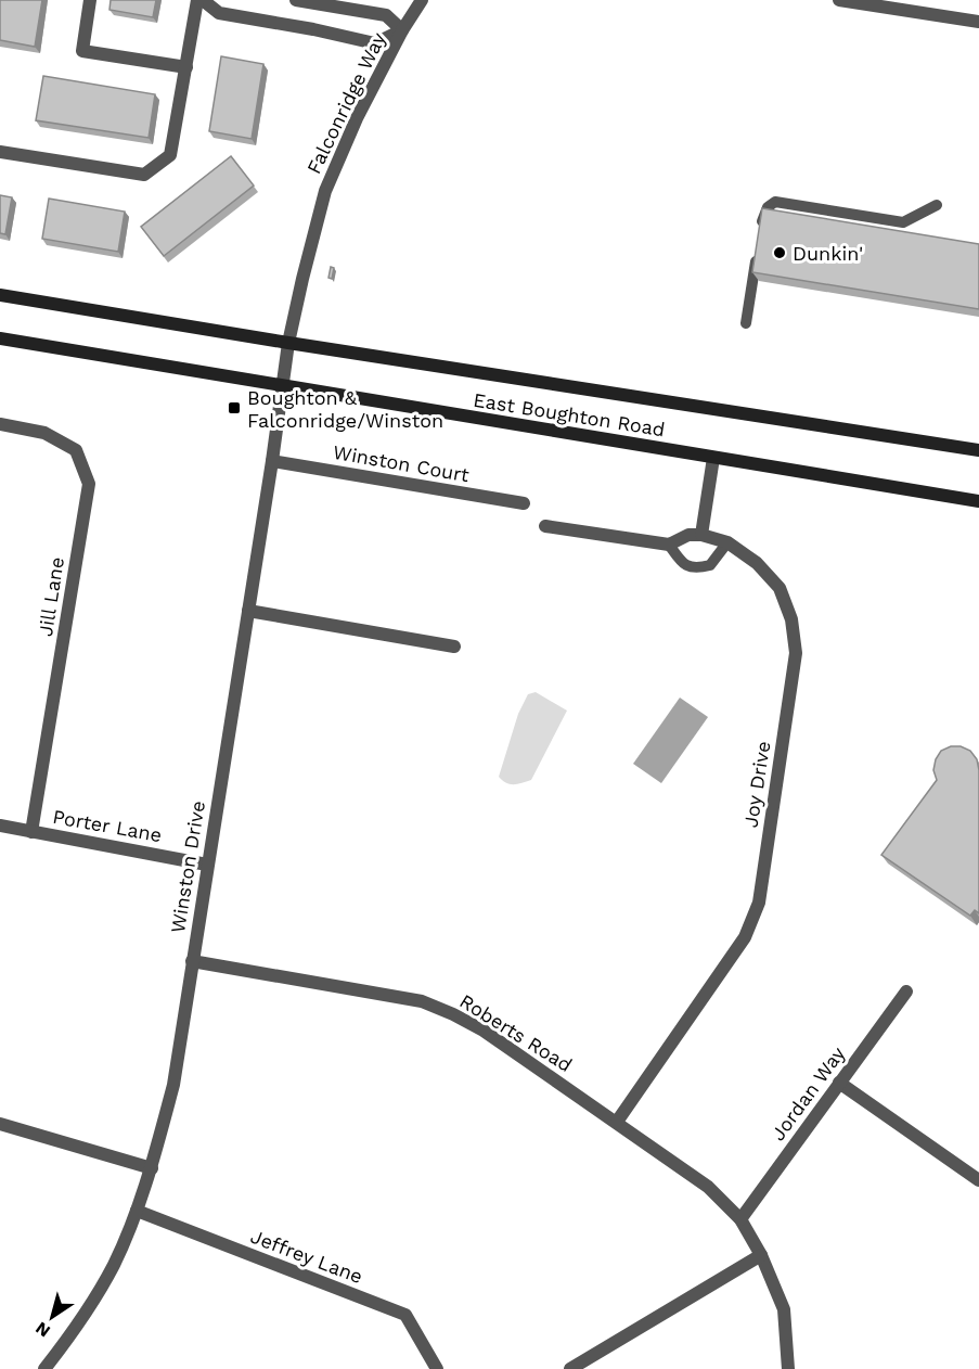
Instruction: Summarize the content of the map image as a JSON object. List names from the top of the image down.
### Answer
{
  "streets": {
    "main road": ["East Boughton Road"],
    "street": [
      "Falconridge Way",
      "Winston Court",
      "Jill Lane",
      "Joy Drive",
      "Porter Lane",
      "Winston Drive",
      "Roberts Road",
      "Jordan Way",
      "Jeffrey Lane"
    ]
  },
  "crossings": [
    ["Falconridge Way", "East Boughton Road"],
    ["Falconridge Way", "Winston Drive"],
    ["East Boughton Road", "Winston Drive"],
    ["Winston Court", "Winston Drive"],
    ["Jill Lane", "Porter Lane"],
    ["Joy Drive", "Roberts Road"],
    ["Porter Lane", "Winston Drive"],
    ["Winston Drive", "Roberts Road"],
    ["Winston Drive", "Jeffrey Lane"],
    ["Roberts Road", "Jordan Way"]
  ],
  "places": {
    "other": ["Dunkin'"],
    "transit": ["Boughton & Falconridge/Winston"]
  },
  "north": "bottom left"
}
